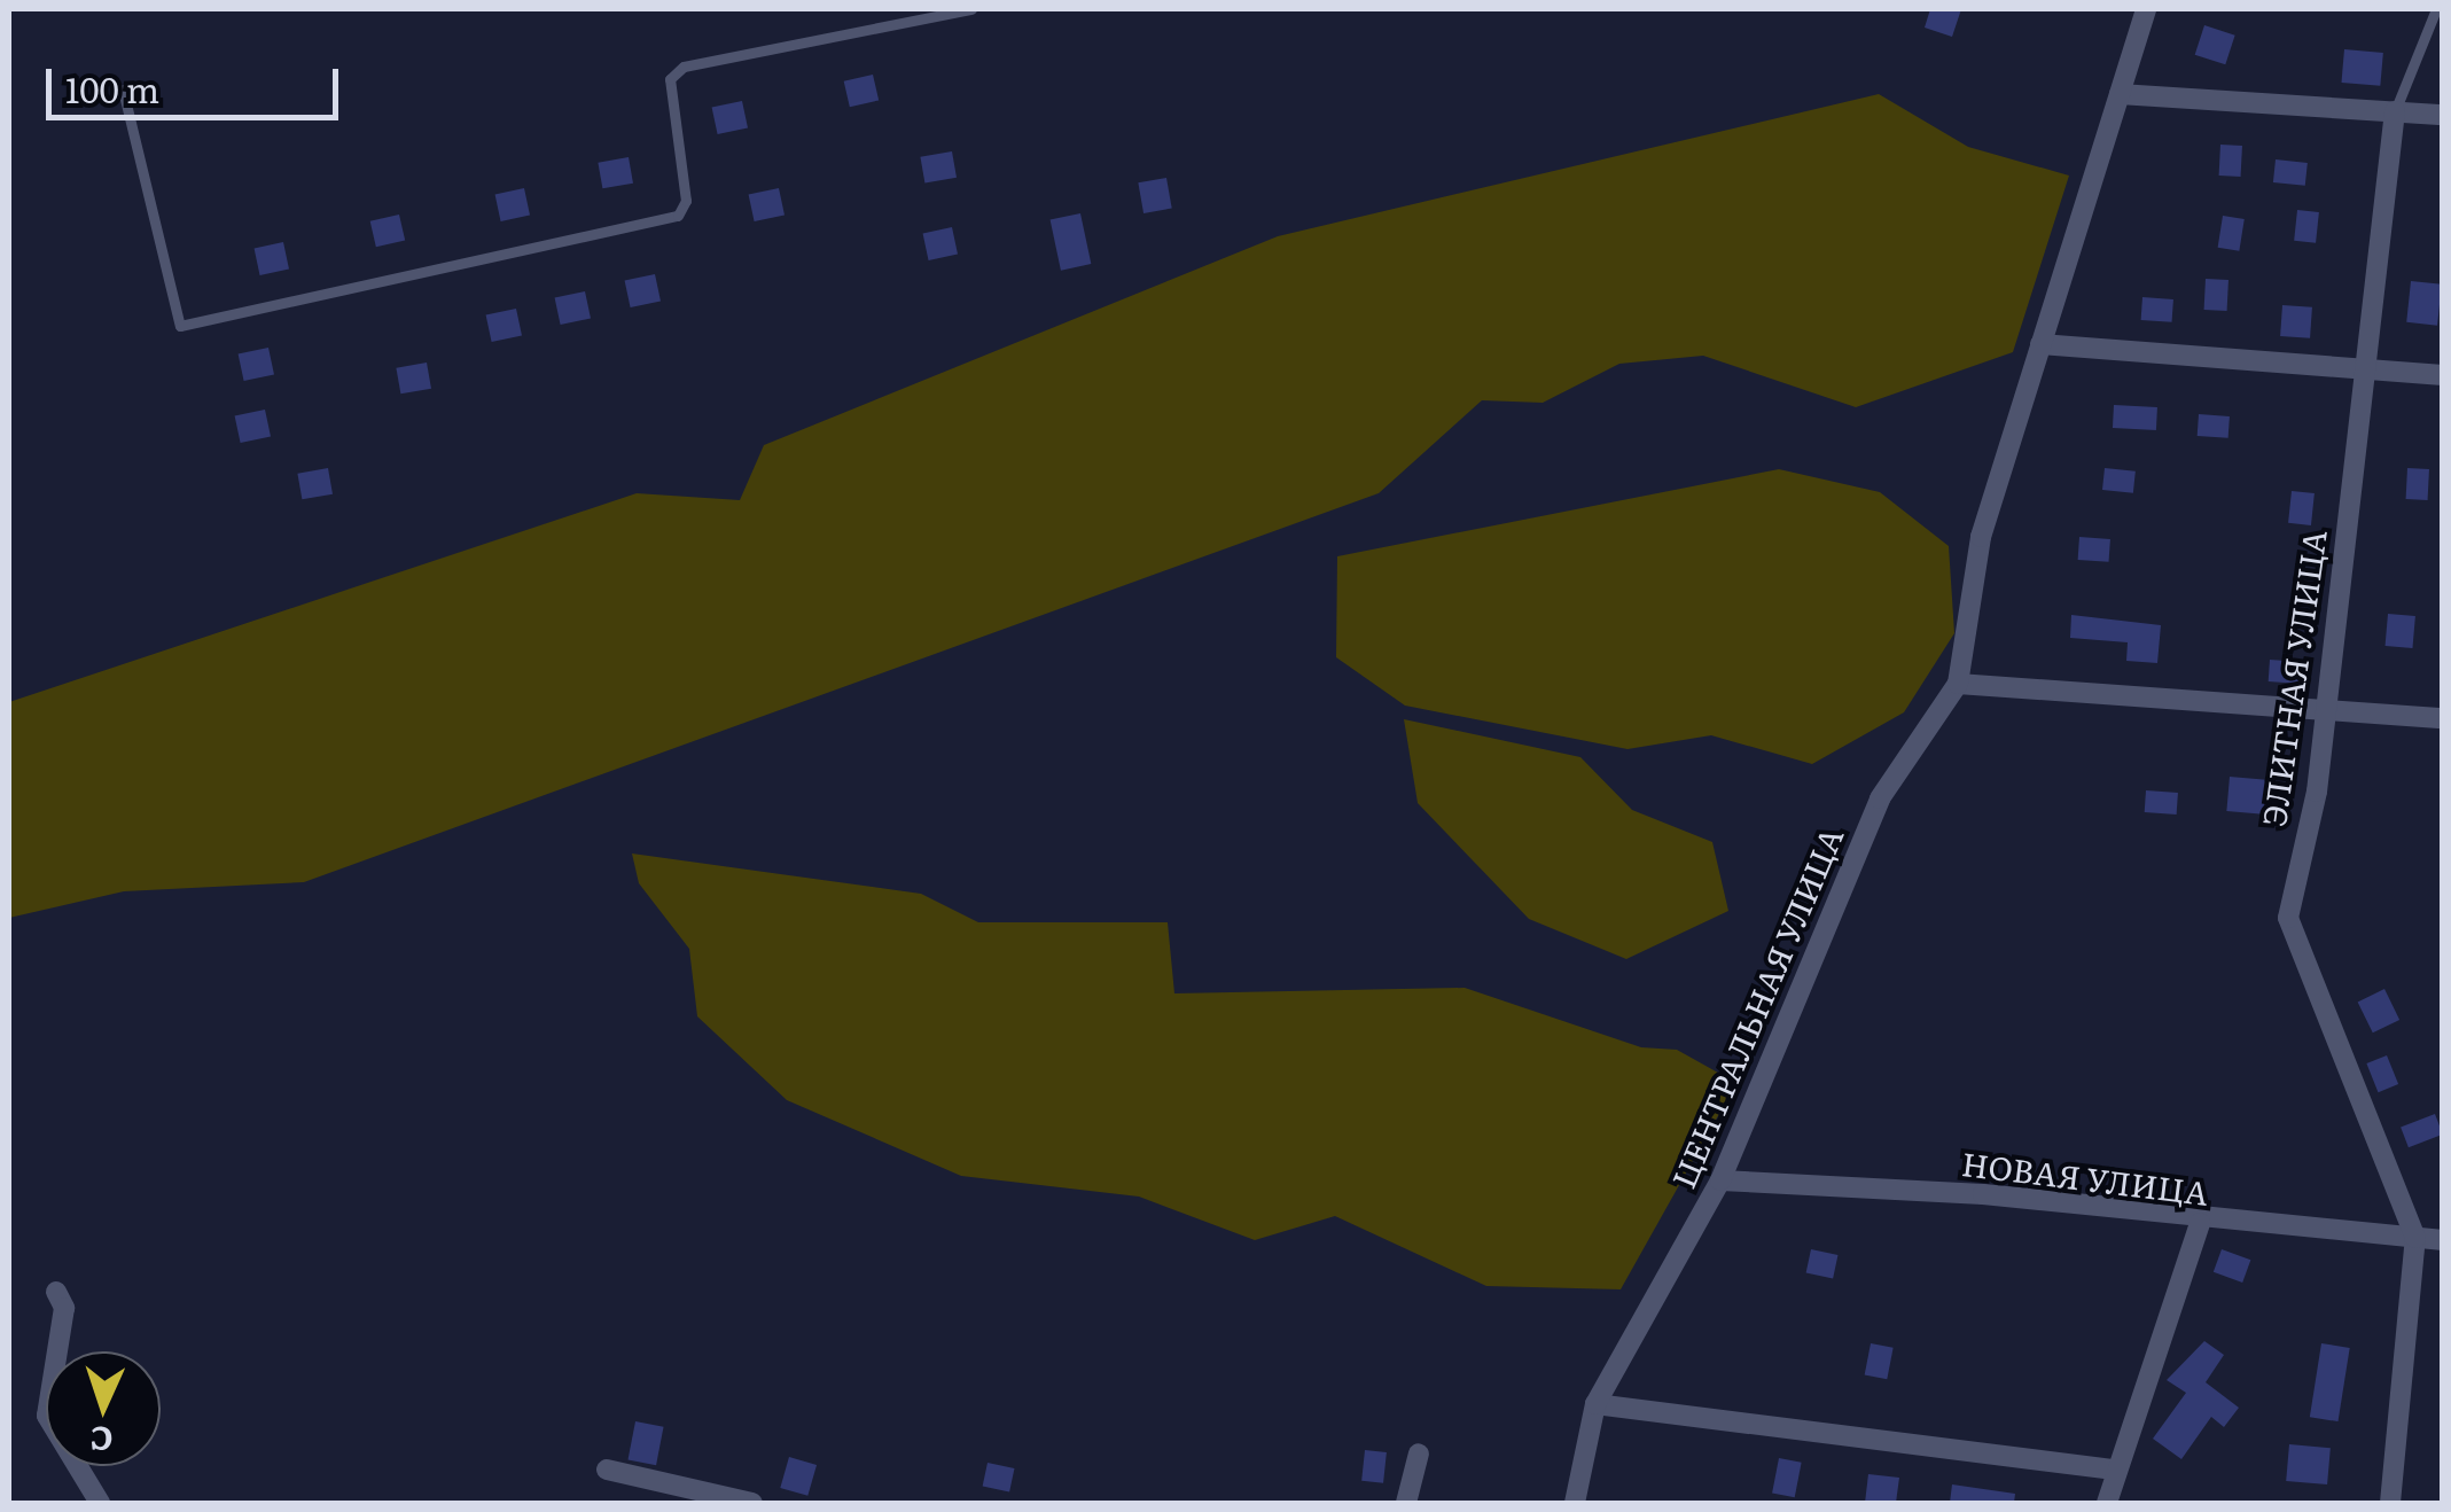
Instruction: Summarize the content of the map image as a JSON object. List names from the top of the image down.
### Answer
{
  "streets": {
    "street": ["ЭЛИТНАЯ УЛИЦА", "ЦЕНТРАЛЬНАЯ УЛИЦА", "НОВАЯ УЛИЦА"]
  },
  "crossings": [
    ["ЭЛИТНАЯ УЛИЦА", "НОВАЯ УЛИЦА"],
    ["ЦЕНТРАЛЬНАЯ УЛИЦА", "НОВАЯ УЛИЦА"]
  ],
  "scale_bar": "100 m",
  "north": "bottom"
}
